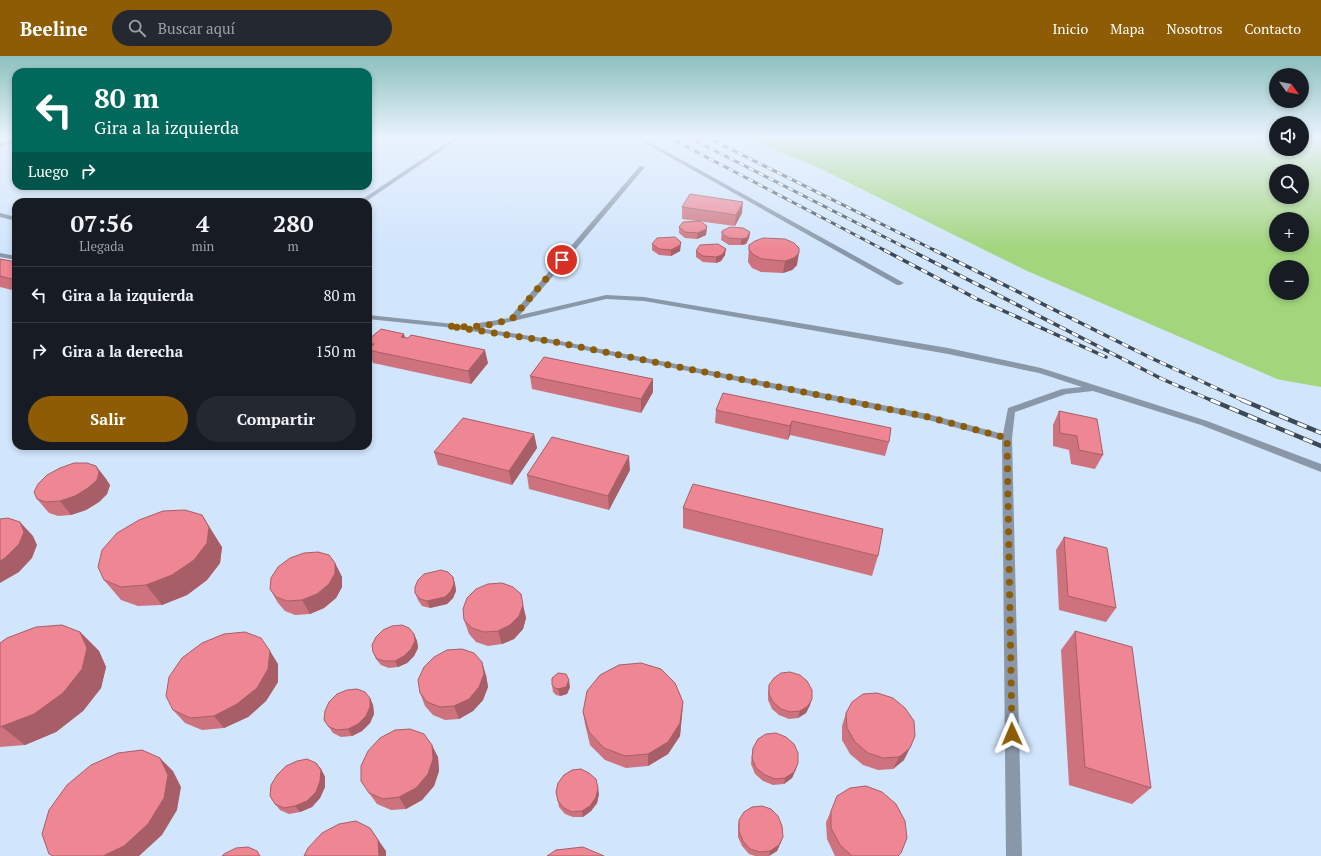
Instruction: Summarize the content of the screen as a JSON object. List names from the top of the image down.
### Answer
{
  "north": "bottom right",
  "page": {
    "header": "Beeline",
    "search": "Buscar aquí",
    "nav": [
      "Inicio",
      "Mapa",
      "Nosotros",
      "Contacto"
    ],
    "map_buttons": ["+", "−"],
    "turn": ["80 m", "Gira a la izquierda"],
    "then": "Luego",
    "eta": [
      "07:56",
      "Llegada",
      "4",
      "min",
      "280",
      "m"
    ],
    "list": [
      {
        "name": "Gira a la izquierda",
        "value": "80 m"
      },
      {
        "name": "Gira a la derecha",
        "value": "150 m"
      }
    ],
    "buttons": ["Salir", "Compartir"]
  }
}
